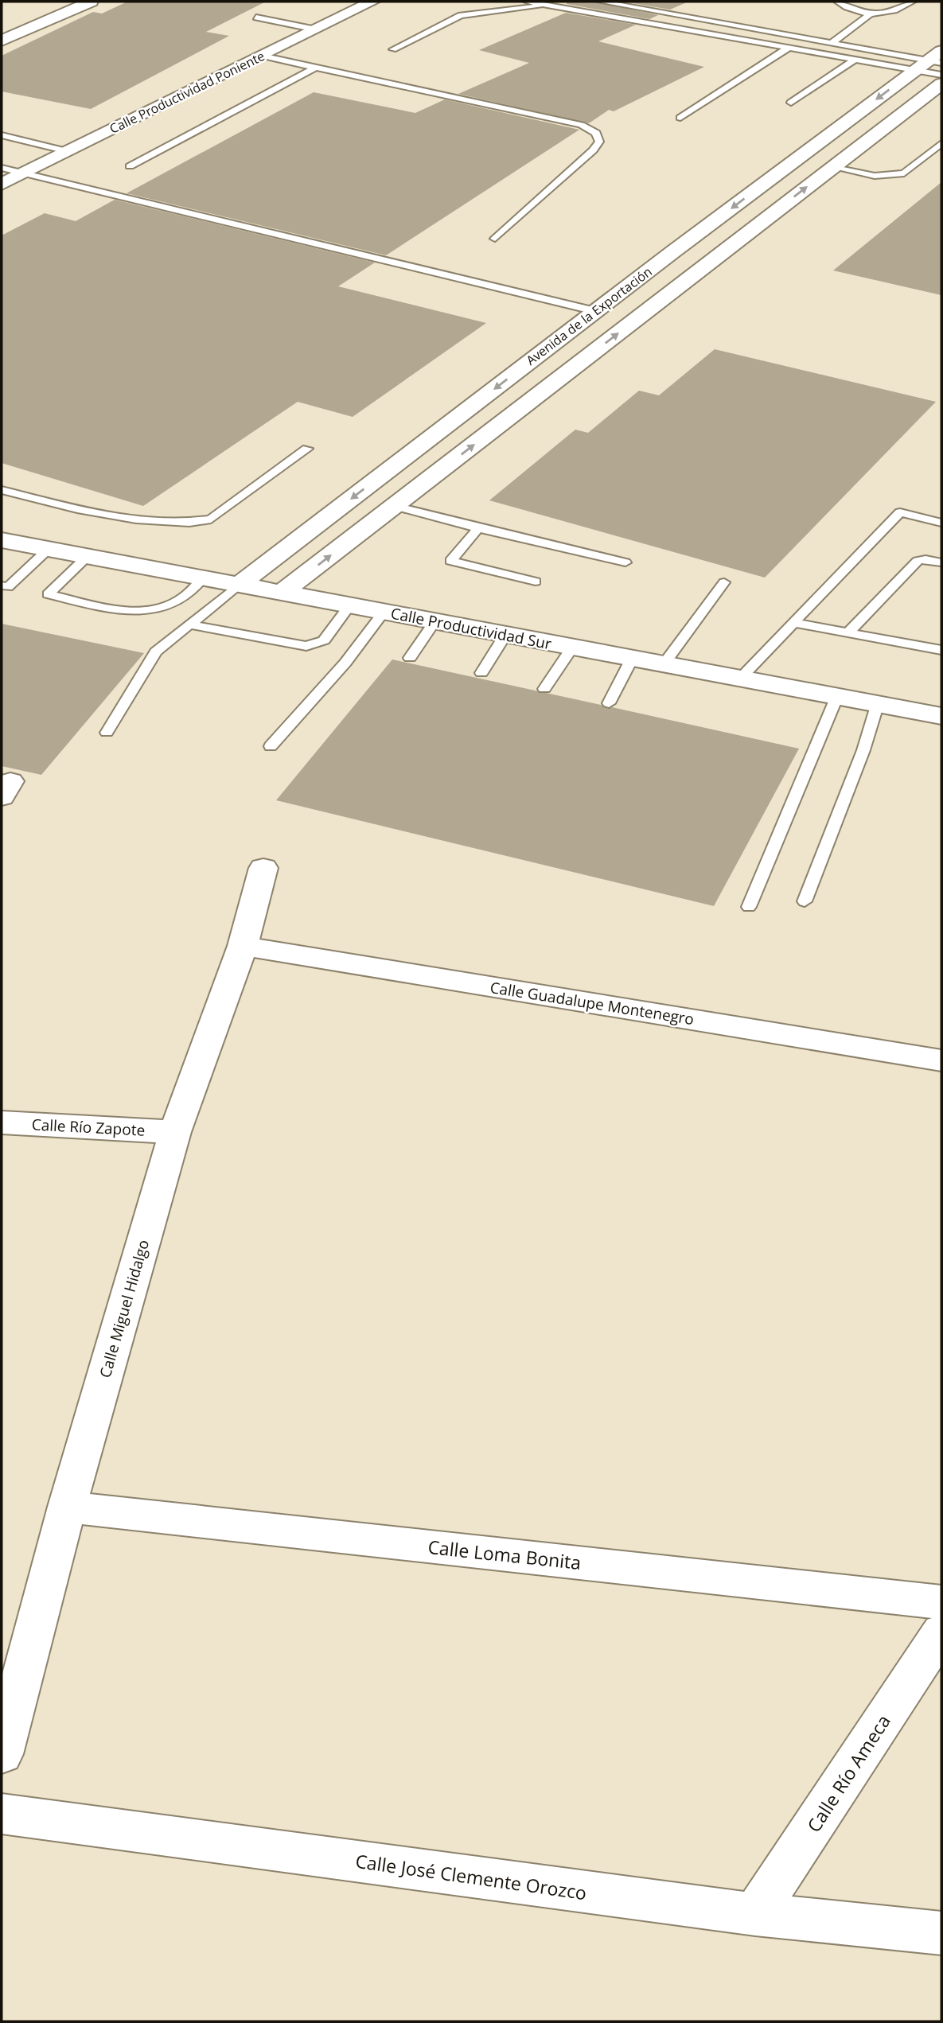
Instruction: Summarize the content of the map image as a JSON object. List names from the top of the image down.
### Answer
{
  "streets": {
    "street": [
      "Calle Productividad Poniente",
      "Avenida de la Exportación",
      "Calle Productividad Sur",
      "Calle Guadalupe Montenegro",
      "Calle Río Zapote",
      "Calle Miguel Hidalgo",
      "Calle Loma Bonita",
      "Calle Río Ameca",
      "Calle José Clemente Orozco"
    ]
  },
  "crossings": [
    ["Avenida de la Exportación", "Calle Productividad Sur"],
    ["Calle Guadalupe Montenegro", "Calle Miguel Hidalgo"],
    ["Calle Río Zapote", "Calle Miguel Hidalgo"],
    ["Calle Miguel Hidalgo", "Calle Loma Bonita"],
    ["Calle Río Ameca", "Calle José Clemente Orozco"]
  ]
}
